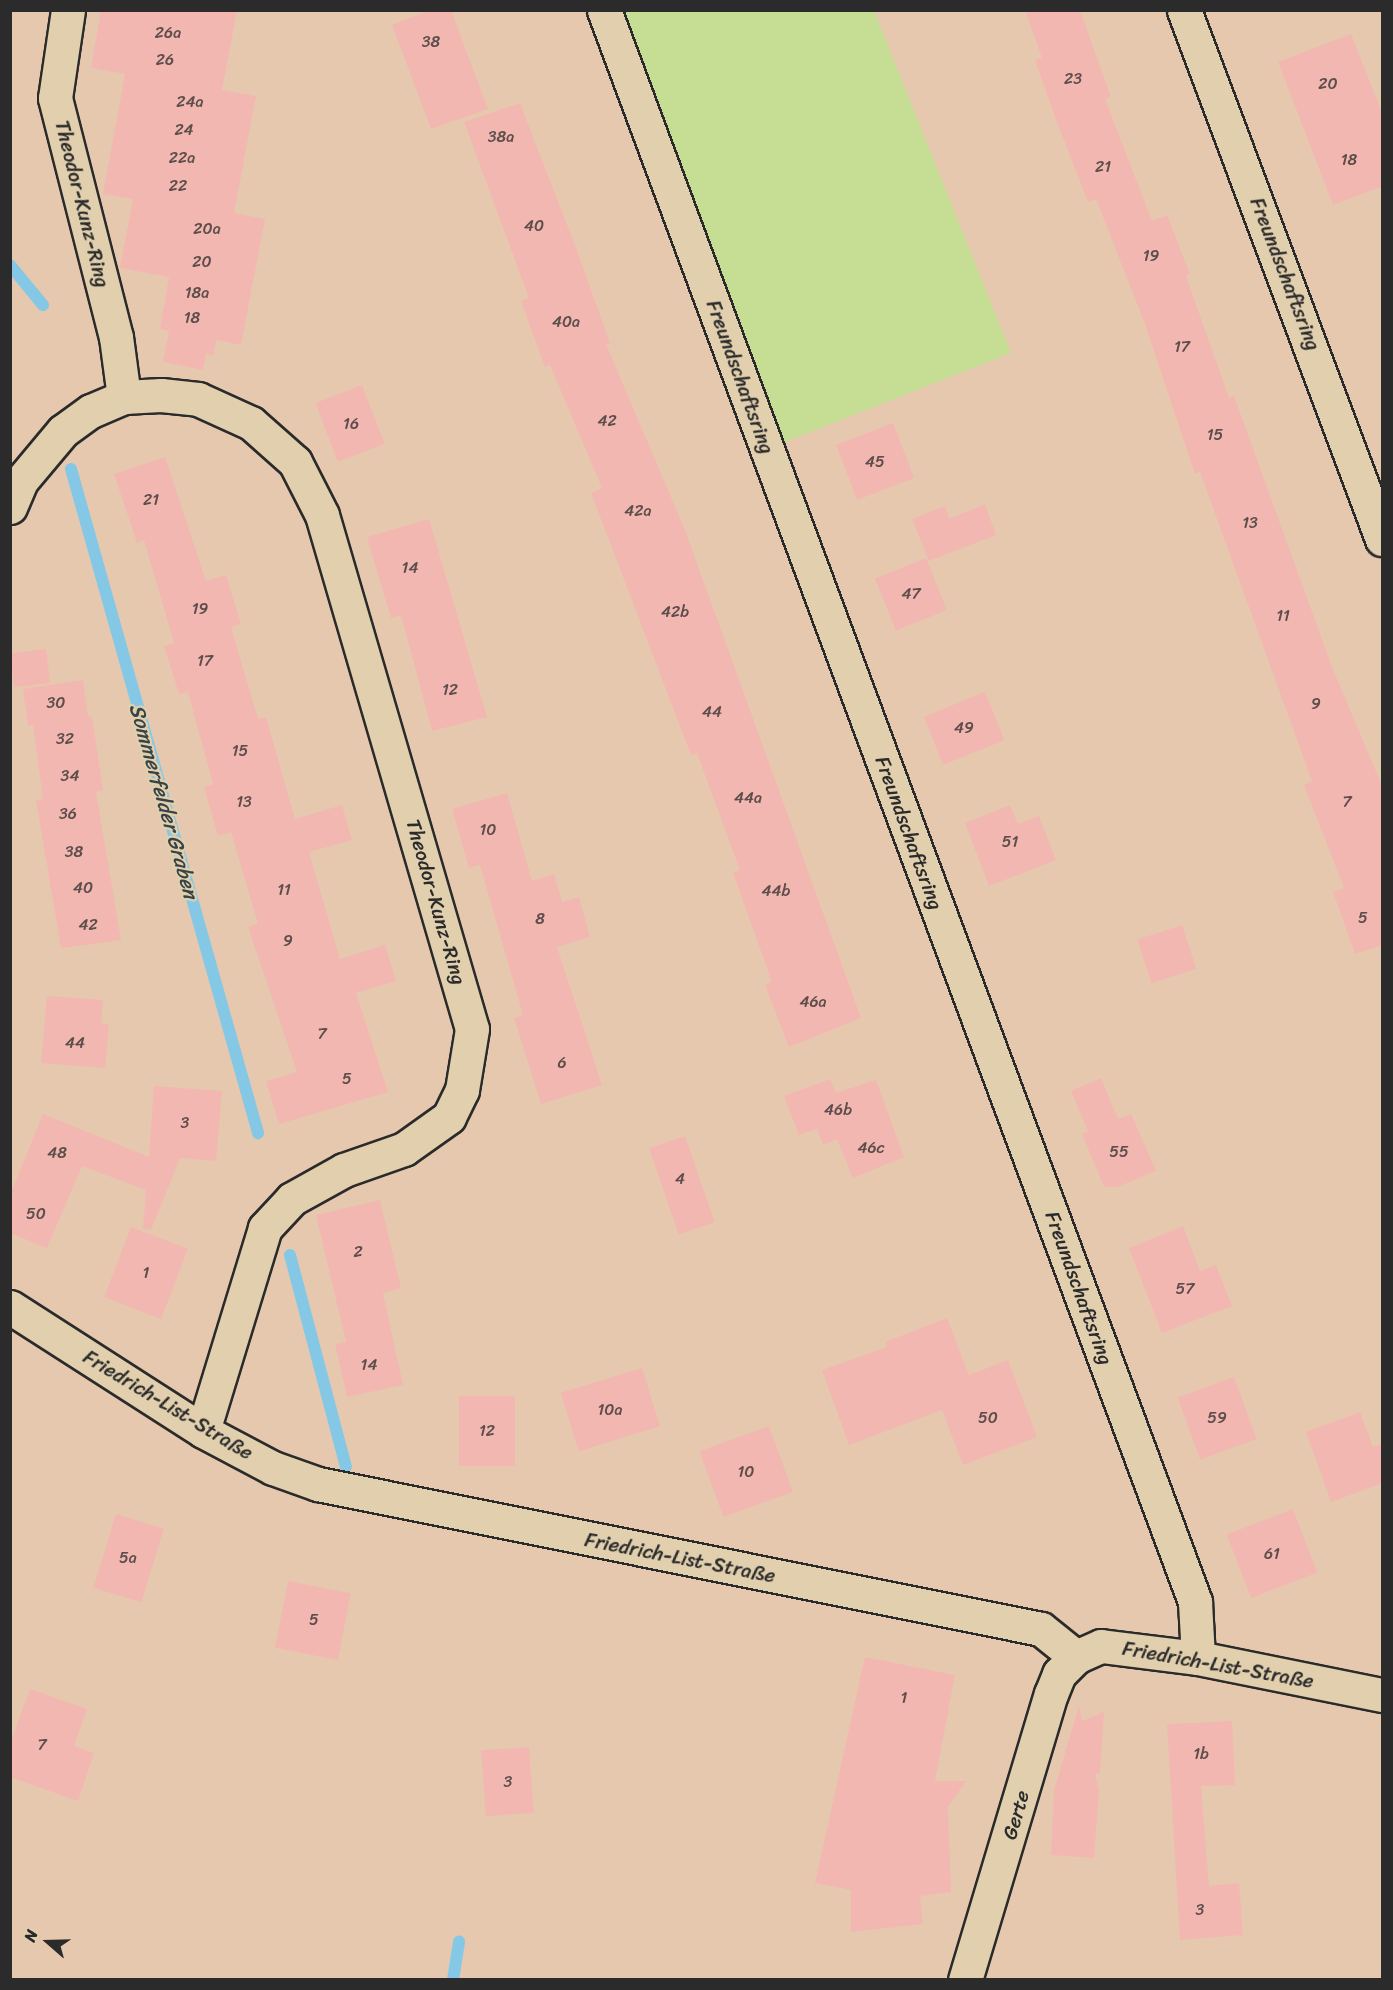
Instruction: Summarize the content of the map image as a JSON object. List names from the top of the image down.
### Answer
{
  "streets": {
    "street": [
      "Theodor-Kunz-Ring",
      "Freundschaftsring",
      "Friedrich-List-Straße",
      "Gerte"
    ]
  },
  "crossings": [
    ["Theodor-Kunz-Ring", "Friedrich-List-Straße"],
    ["Freundschaftsring", "Friedrich-List-Straße"],
    ["Friedrich-List-Straße", "Gerte"]
  ],
  "water": ["Sommerfelder Graben"],
  "house_numbers": [
    "26a",
    "38",
    "26",
    "23",
    "20",
    "24a",
    "24",
    "38a",
    "22a",
    "18",
    "21",
    "22",
    "40",
    "20a",
    "19",
    "20",
    "18a",
    "18",
    "40a",
    "17",
    "42",
    "16",
    "15",
    "45",
    "21",
    "42a",
    "13",
    "14",
    "47",
    "19",
    "42b",
    "11",
    "17",
    "12",
    "30",
    "9",
    "44",
    "49",
    "32",
    "15",
    "34",
    "44a",
    "13",
    "7",
    "36",
    "10",
    "51",
    "38",
    "40",
    "11",
    "44b",
    "5",
    "8",
    "42",
    "9",
    "46a",
    "7",
    "44",
    "6",
    "5",
    "46b",
    "3",
    "46c",
    "55",
    "48",
    "4",
    "50",
    "2",
    "1",
    "57",
    "14",
    "10a",
    "50",
    "59",
    "12",
    "10",
    "61",
    "5a",
    "5",
    "1",
    "7",
    "1b",
    "3",
    "3"
  ],
  "north": "left"
}
